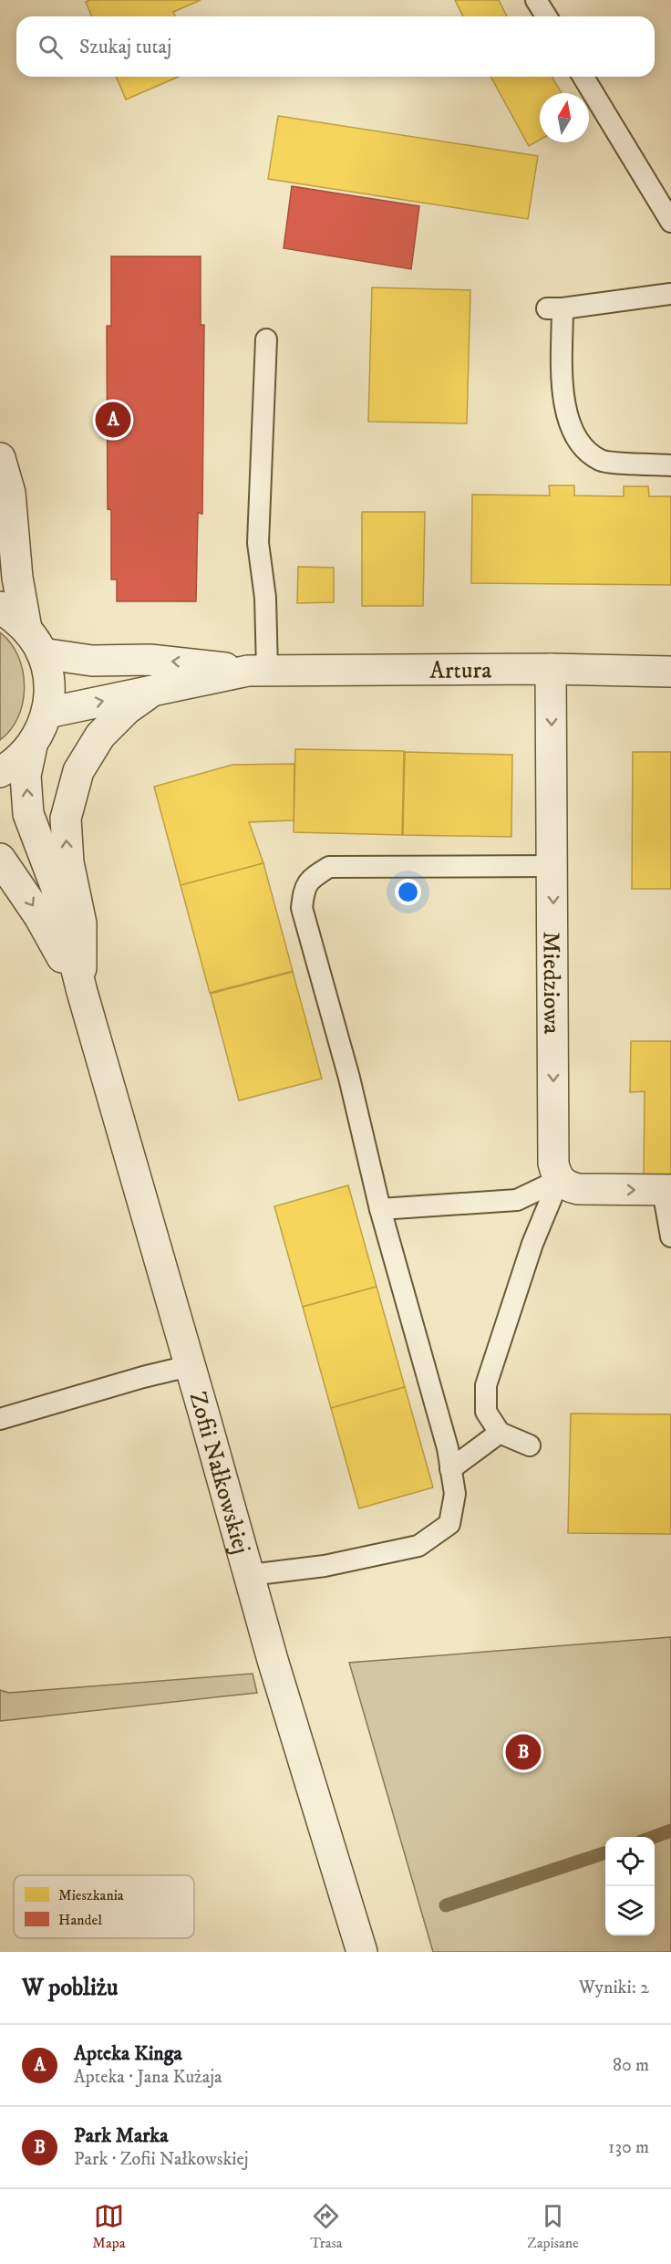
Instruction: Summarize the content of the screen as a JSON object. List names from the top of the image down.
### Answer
{
  "streets": {
    "street": ["Artura", "Miedziowa", "Zofii Nałkowskiej"]
  },
  "crossings": [
    ["Artura", "Miedziowa"]
  ],
  "one_way": ["Miedziowa"],
  "legend": ["Mieszkania", "Handel"],
  "north": "top",
  "page": {
    "search": "Szukaj tutaj",
    "pins": ["A", "B"],
    "heading": ["W pobliżu", "Wyniki: 2"],
    "list": [
      {
        "mark": "A",
        "name": "Apteka Kinga",
        "note": "Apteka · Jana Kużaja",
        "value": "80 m"
      },
      {
        "mark": "B",
        "name": "Park Marka",
        "note": "Park · Zofii Nałkowskiej",
        "value": "130 m"
      }
    ],
    "nav": ["Mapa", "Trasa", "Zapisane"]
  }
}
